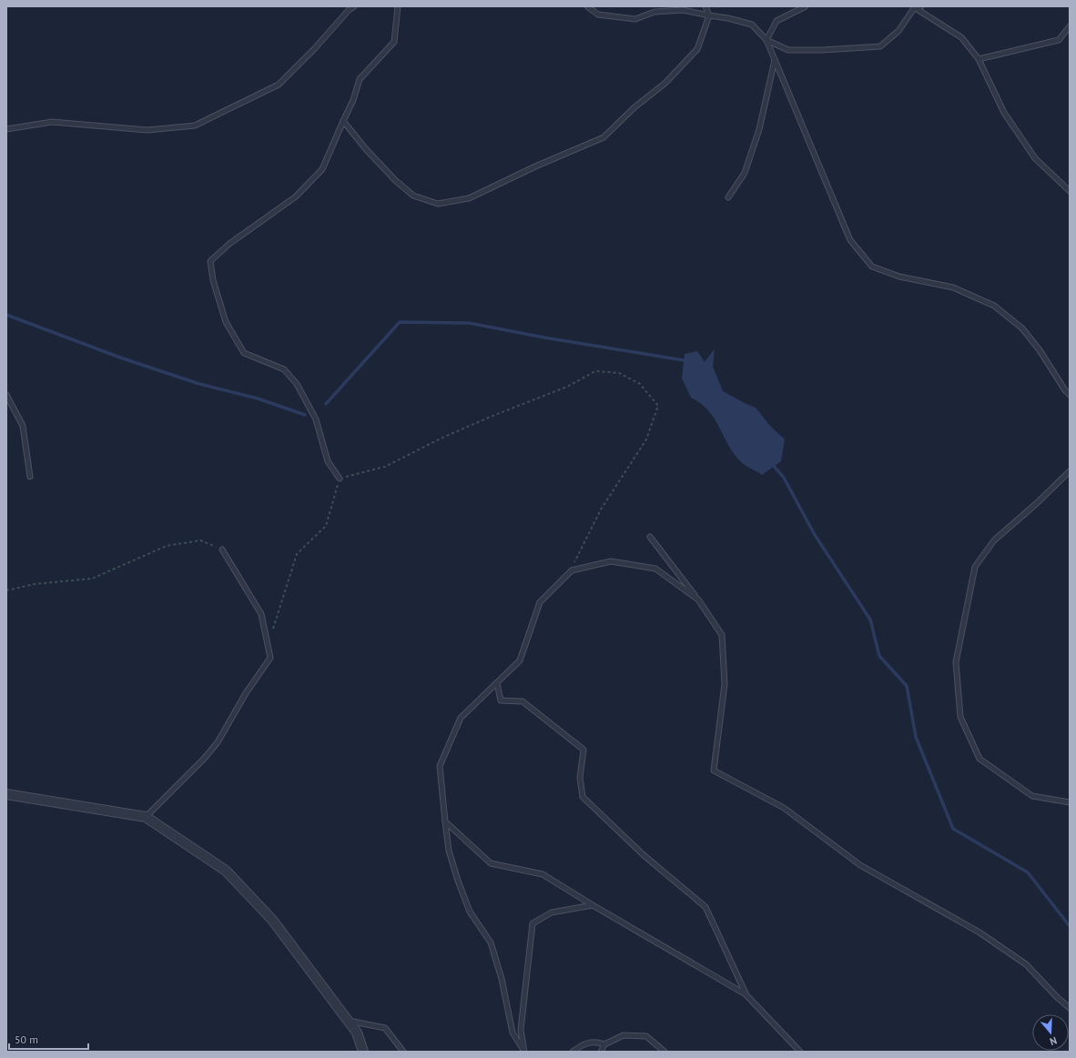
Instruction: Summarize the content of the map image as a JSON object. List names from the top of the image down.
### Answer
{
  "scale_bar": "50 m",
  "north": "bottom"
}
